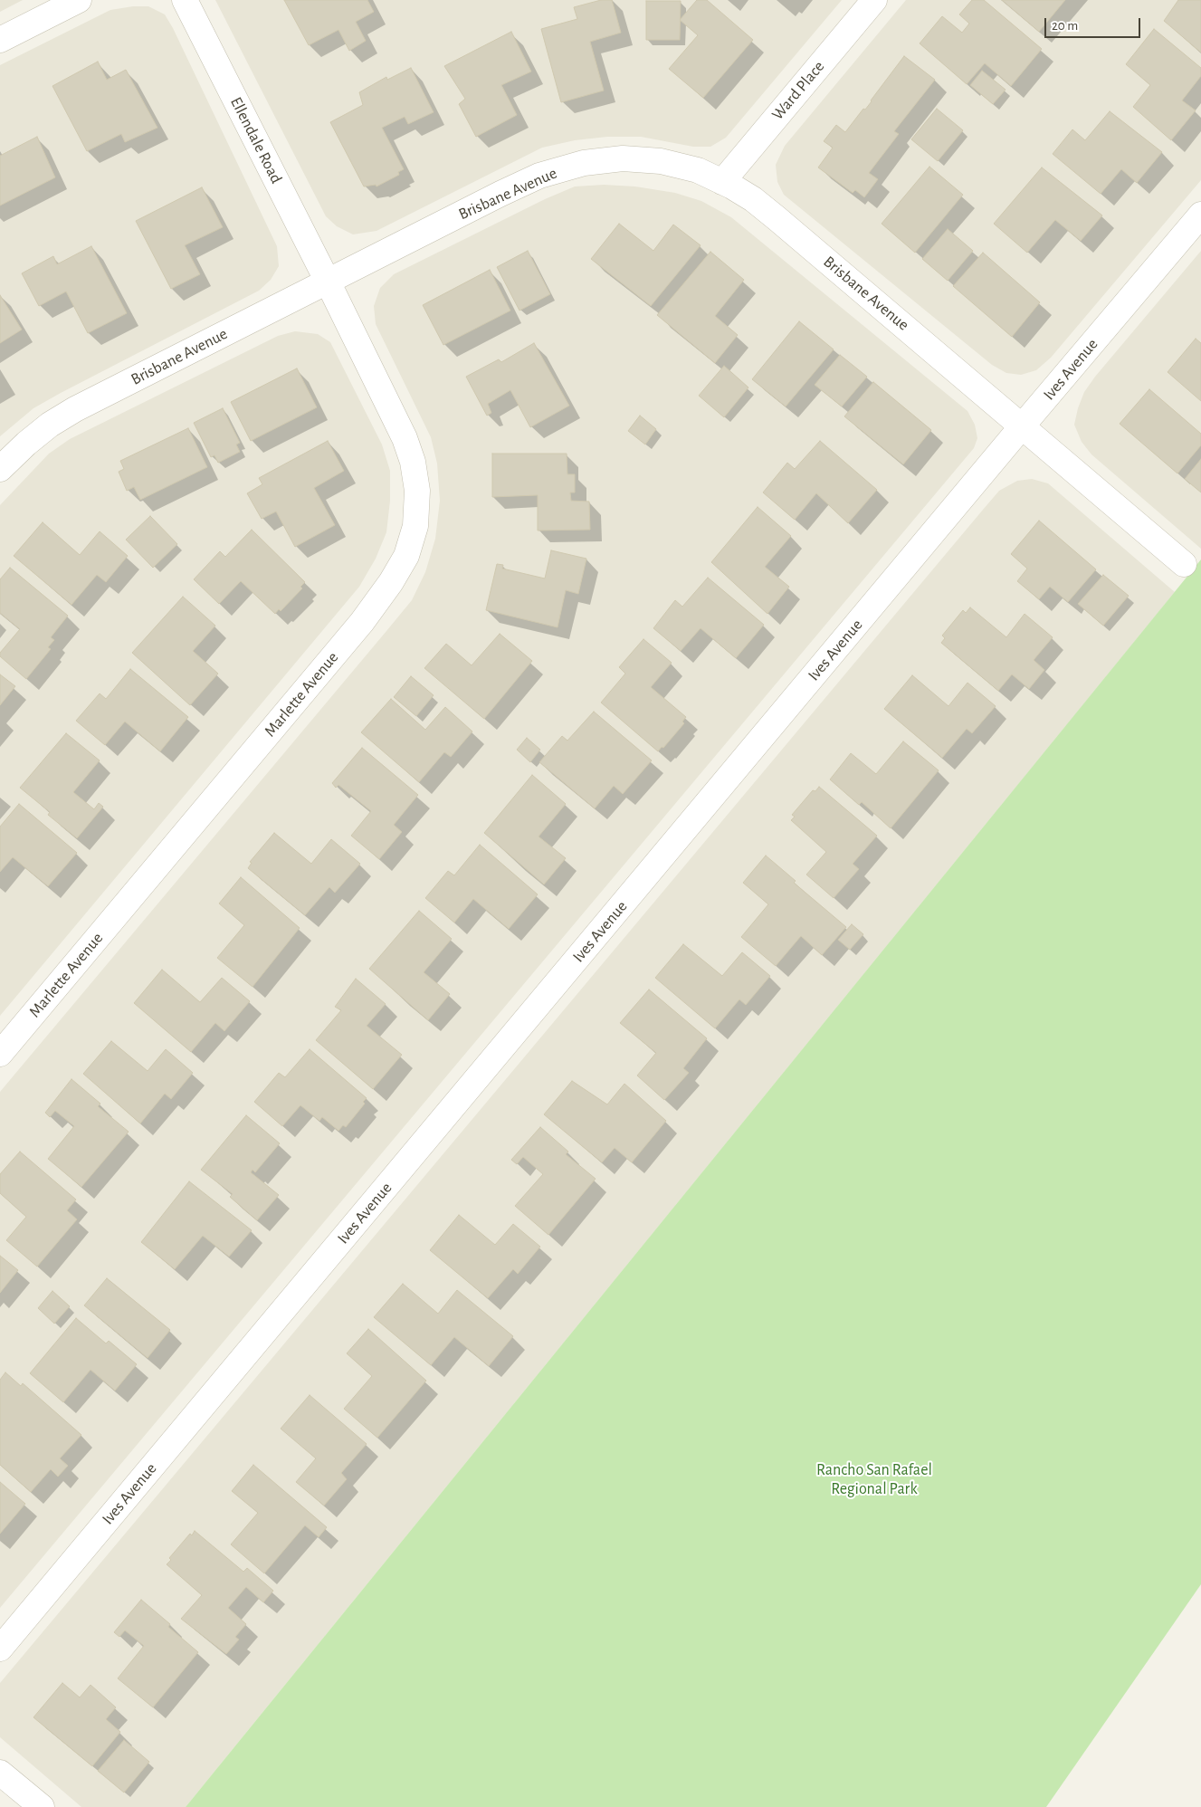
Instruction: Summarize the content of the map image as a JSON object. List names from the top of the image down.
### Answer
{
  "streets": {
    "street": [
      "Ward Place",
      "Ellendale Road",
      "Brisbane Avenue",
      "Ives Avenue",
      "Marlette Avenue"
    ]
  },
  "crossings": [
    ["Ward Place", "Brisbane Avenue"],
    ["Ellendale Road", "Brisbane Avenue"],
    ["Ellendale Road", "Marlette Avenue"],
    ["Brisbane Avenue", "Ives Avenue"],
    ["Brisbane Avenue", "Marlette Avenue"]
  ],
  "parks": ["Rancho San Rafael Regional Park"],
  "scale_bar": "20 m"
}
